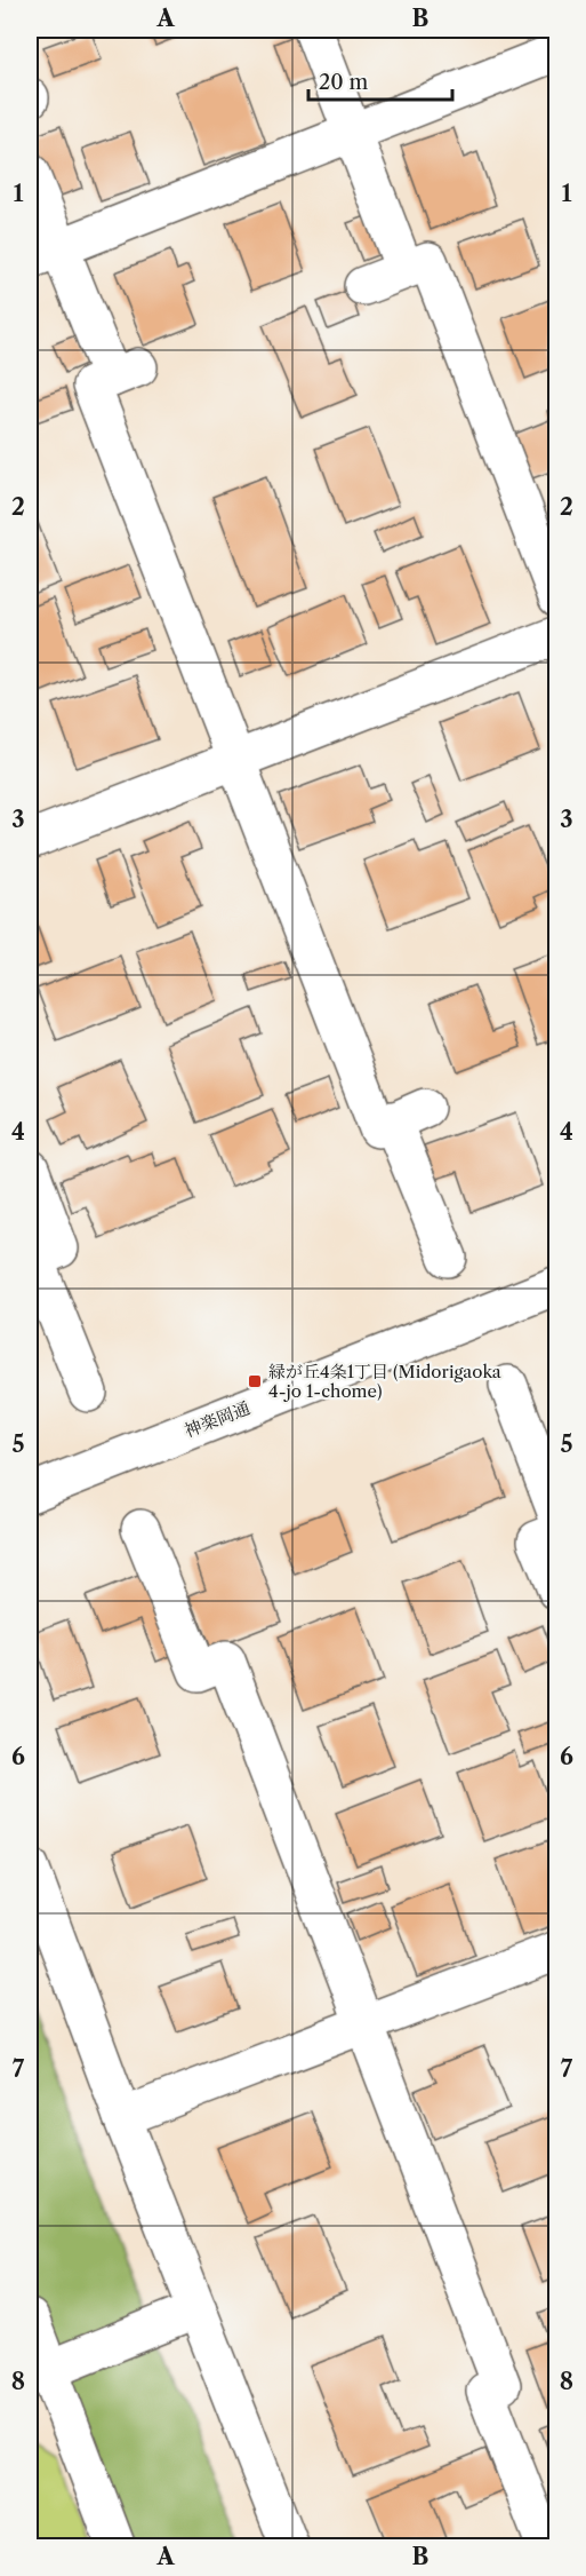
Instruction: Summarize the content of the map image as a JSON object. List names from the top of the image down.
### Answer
{
  "streets": {
    "street": ["神楽岡通"]
  },
  "places": {
    "transit": ["緑が丘4条1丁目 (Midorigaoka 4-jo 1-chome)"]
  },
  "scale_bar": "20 m",
  "grid": {
    "columns": ["A", "B"],
    "rows": [
      "1",
      "2",
      "3",
      "4",
      "5",
      "6",
      "7",
      "8"
    ]
  }
}
